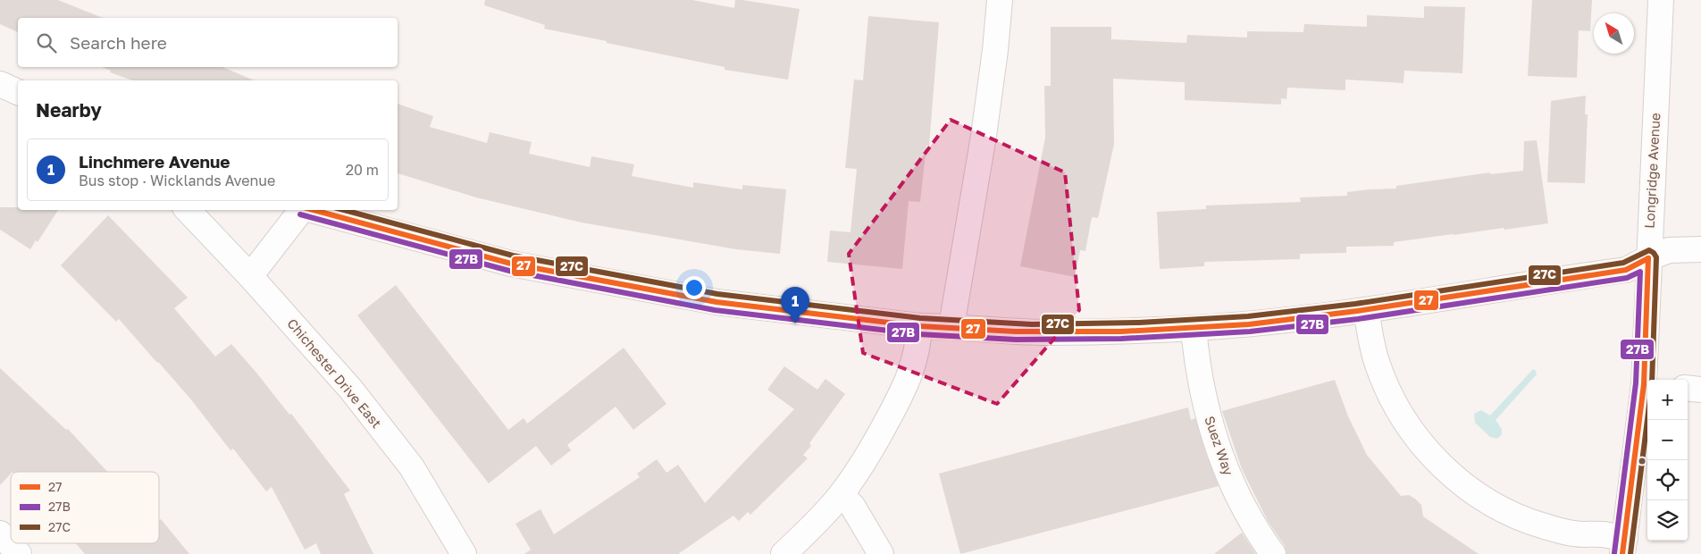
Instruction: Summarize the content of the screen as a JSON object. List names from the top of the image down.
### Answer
{
  "streets": {
    "street": ["Longridge Avenue", "Chichester Drive East", "Suez Way"]
  },
  "lines": ["transit line 27", "transit line 27C", "transit line 27B"],
  "legend": ["27", "27B", "27C"],
  "north": "top left",
  "page": {
    "search": "Search here",
    "heading": "Nearby",
    "list": [
      {
        "mark": "1",
        "name": "Linchmere Avenue",
        "note": "Bus stop · Wicklands Avenue",
        "value": "20 m"
      }
    ],
    "pins": "1",
    "map_buttons": ["+", "−"]
  }
}
